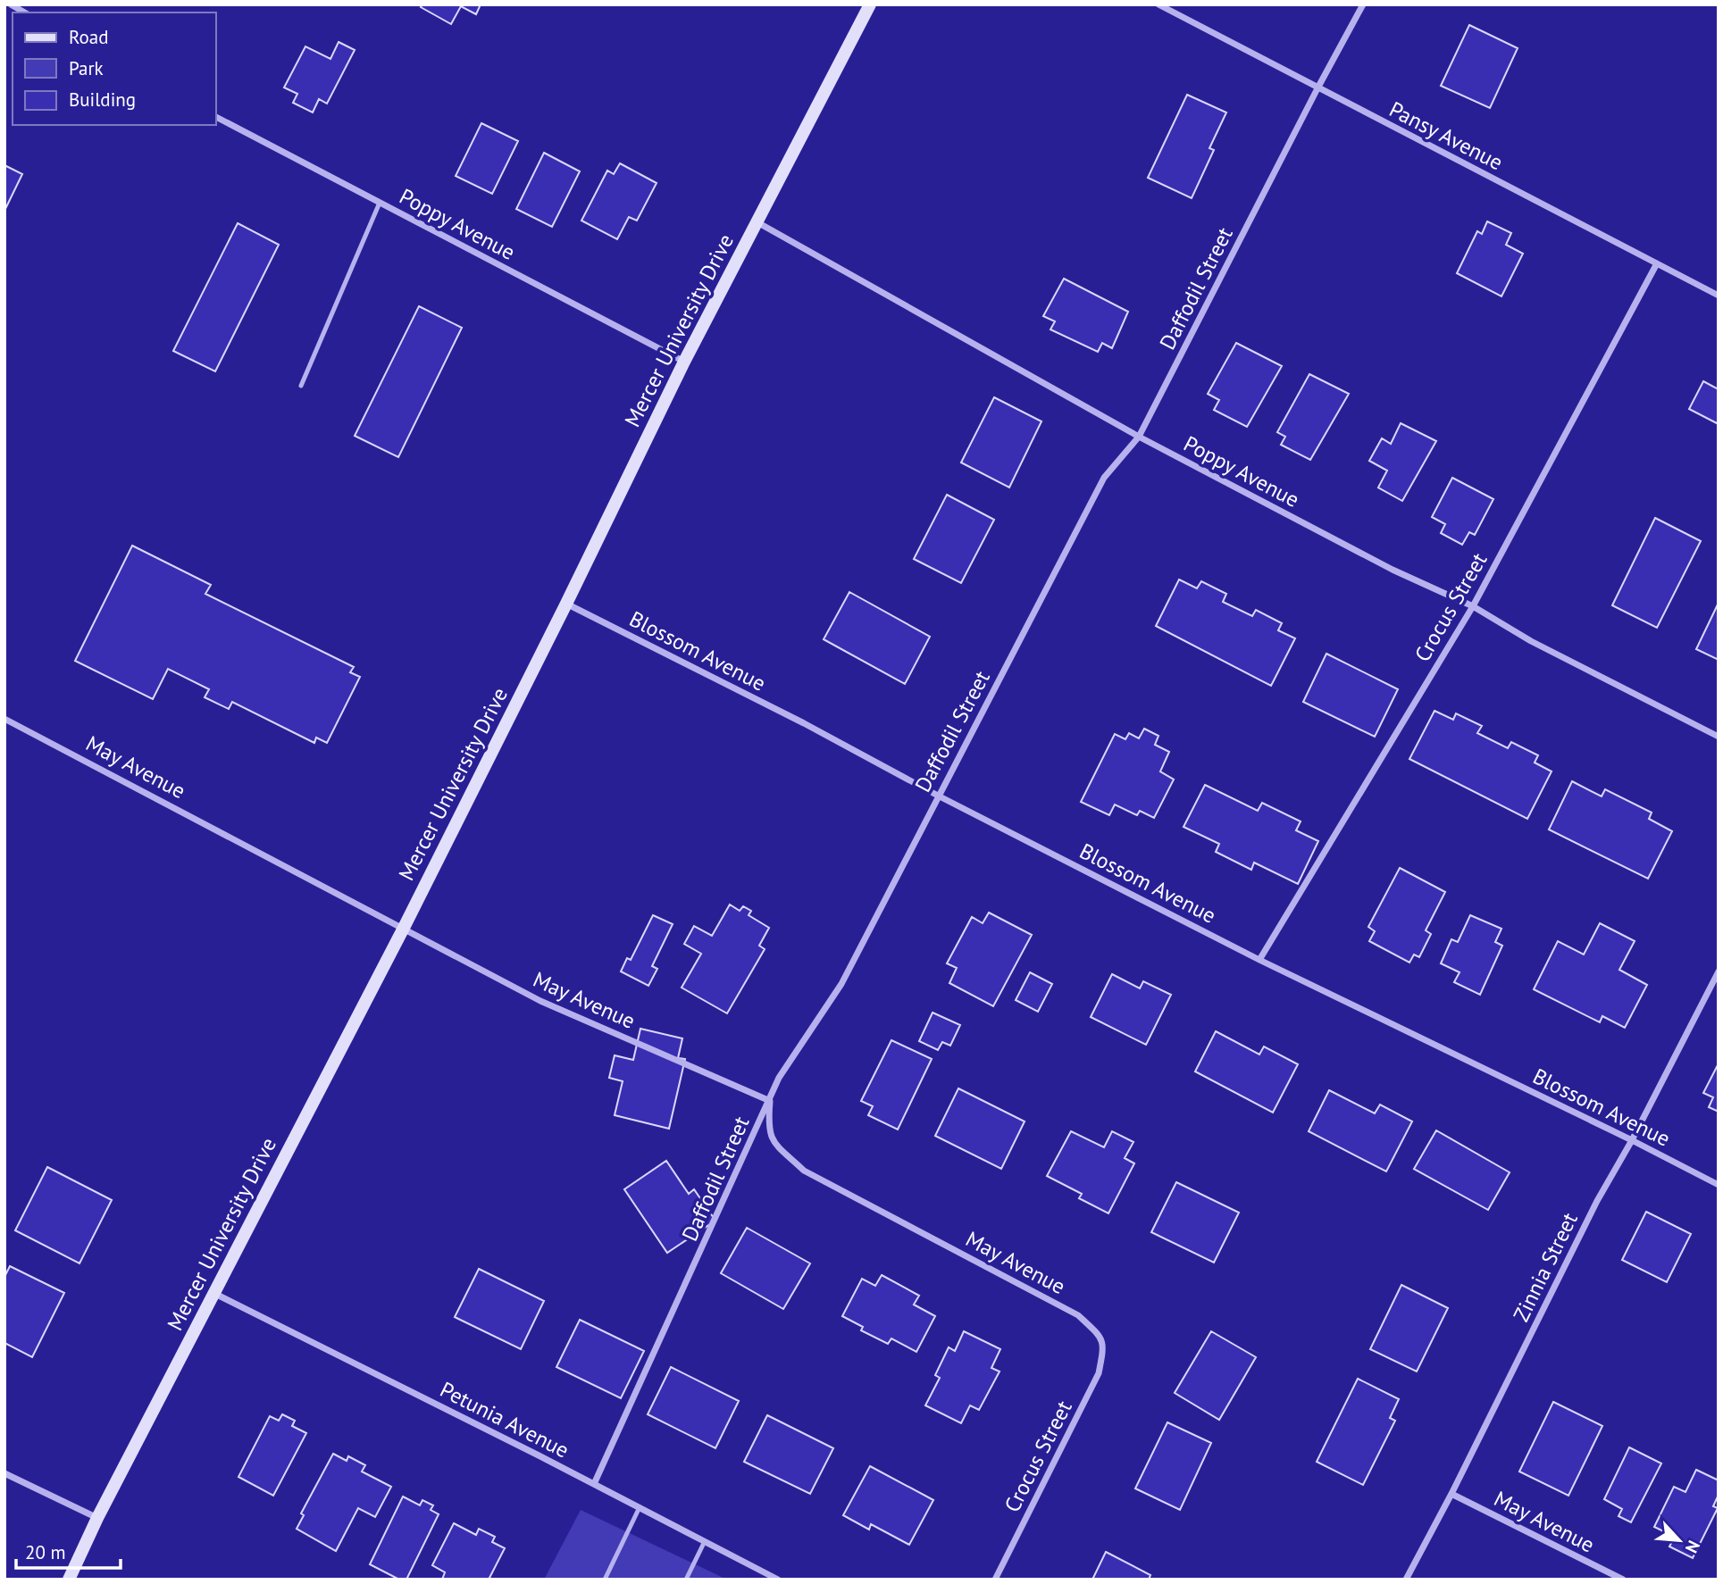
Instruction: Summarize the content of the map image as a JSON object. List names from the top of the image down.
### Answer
{
  "streets": {
    "main road": ["Mercer University Drive"],
    "street": [
      "Pansy Avenue",
      "Poppy Avenue",
      "Daffodil Street",
      "Crocus Street",
      "Blossom Avenue",
      "May Avenue",
      "Zinnia Street",
      "Petunia Avenue"
    ]
  },
  "crossings": [
    ["Pansy Avenue", "Daffodil Street"],
    ["Pansy Avenue", "Crocus Street"],
    ["Poppy Avenue", "Daffodil Street"],
    ["Poppy Avenue", "Mercer University Drive"],
    ["Poppy Avenue", "Crocus Street"],
    ["Daffodil Street", "Blossom Avenue"],
    ["Daffodil Street", "May Avenue"],
    ["Daffodil Street", "Petunia Avenue"],
    ["Mercer University Drive", "Blossom Avenue"],
    ["Mercer University Drive", "May Avenue"],
    ["Mercer University Drive", "Petunia Avenue"],
    ["Crocus Street", "Blossom Avenue"],
    ["Crocus Street", "May Avenue"],
    ["Blossom Avenue", "Zinnia Street"],
    ["May Avenue", "Zinnia Street"]
  ],
  "legend": ["Road", "Park", "Building"],
  "scale_bar": "20 m",
  "north": "bottom right"
}
